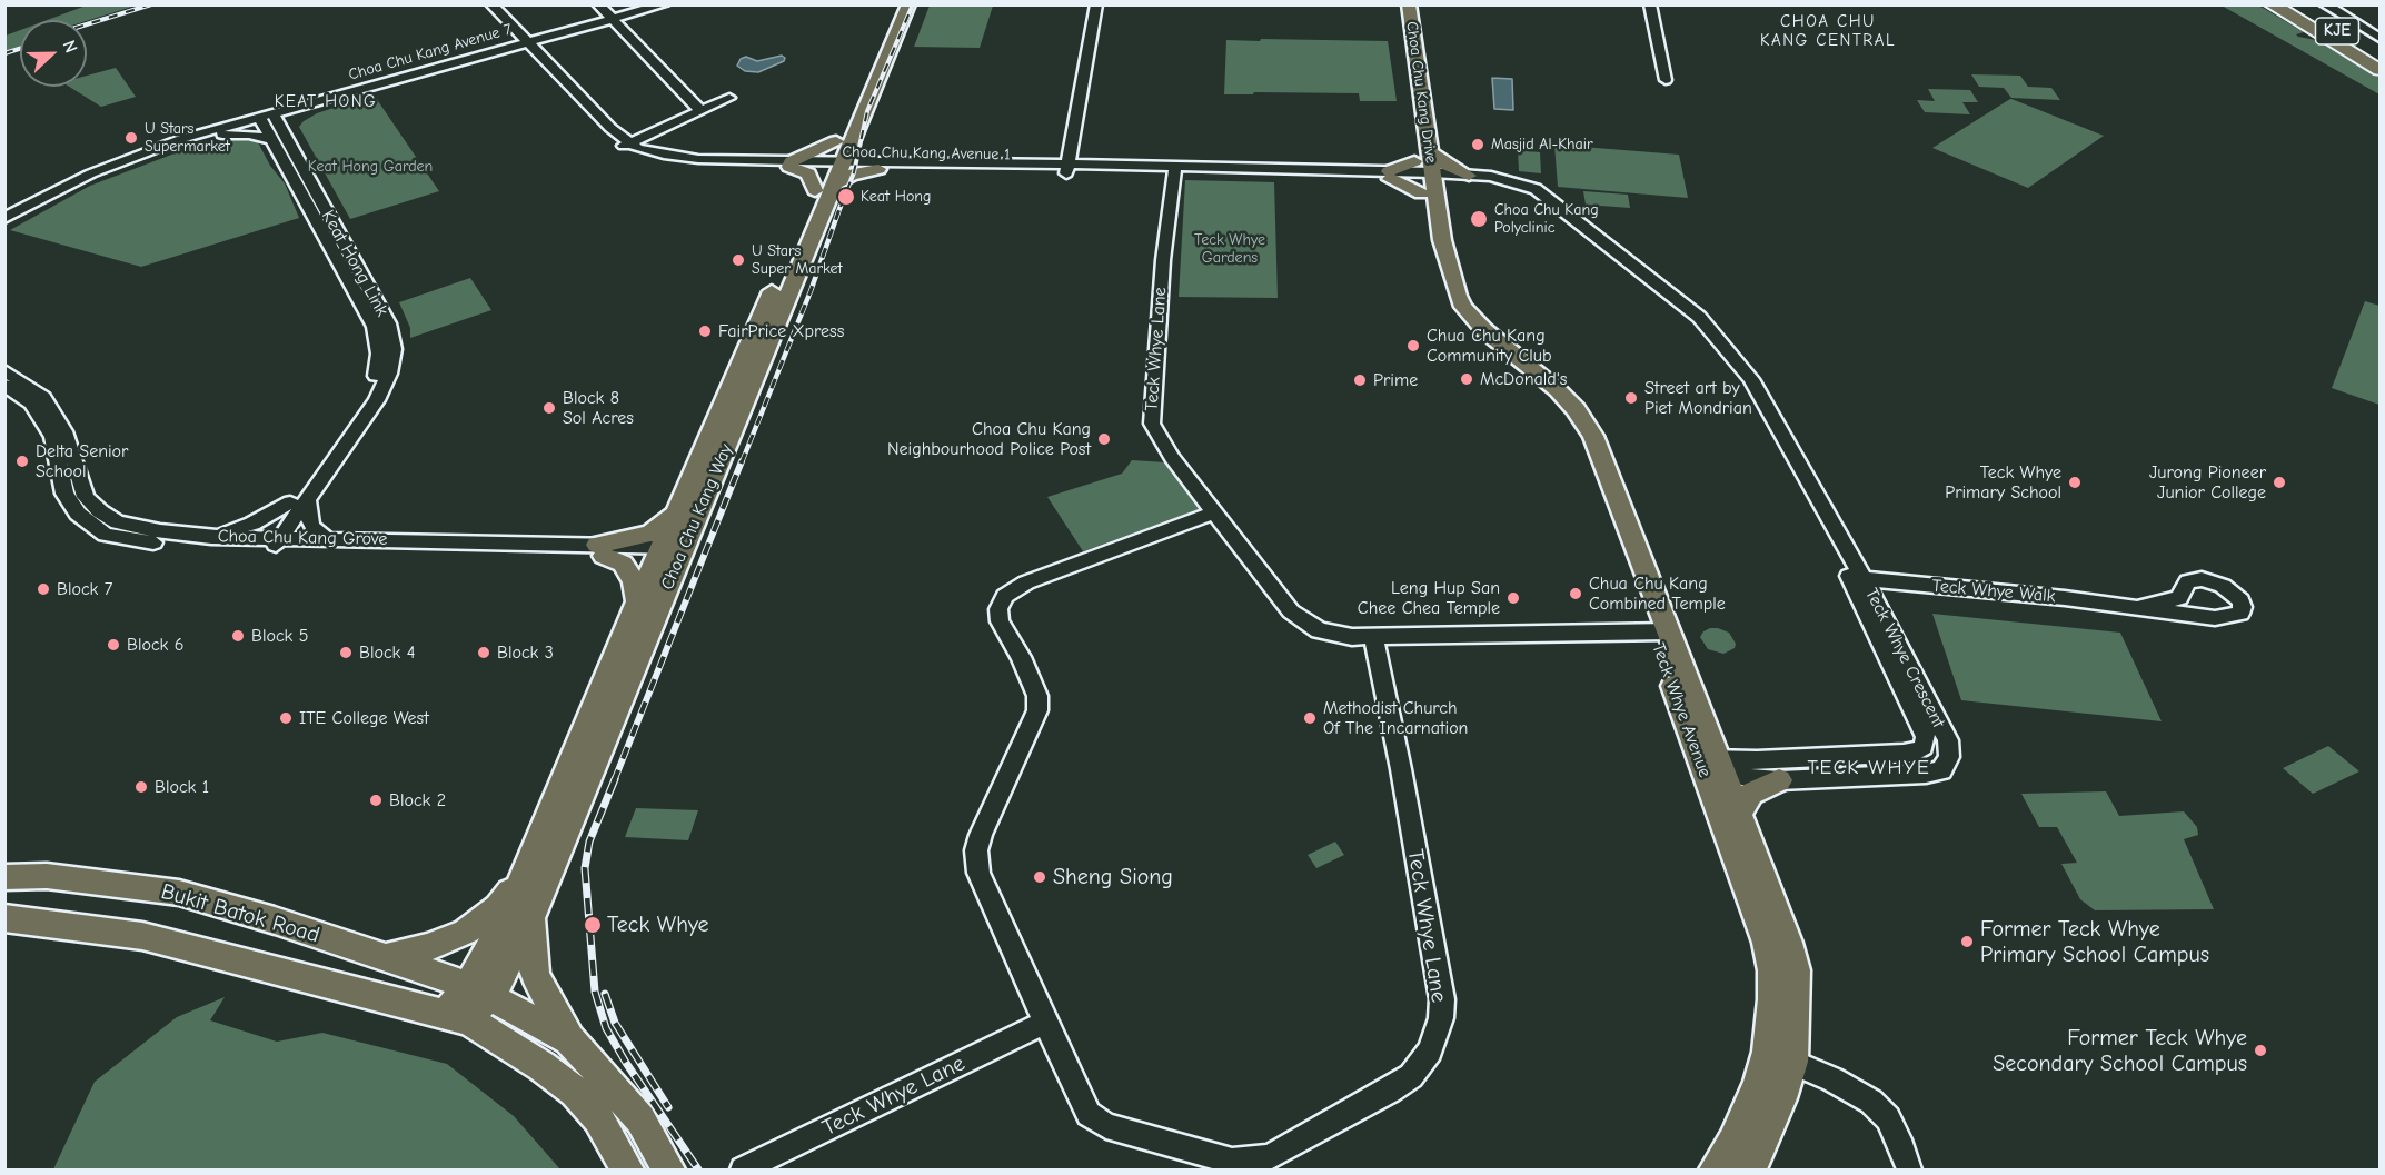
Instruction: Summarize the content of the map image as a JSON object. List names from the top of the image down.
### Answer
{
  "streets": {
    "highway": ["KJE"],
    "main road": [
      "Choa Chu Kang Drive",
      "Choa Chu Kang Way",
      "Teck Whye Avenue",
      "Bukit Batok Road"
    ],
    "street": [
      "Choa Chu Kang Avenue 7",
      "Choa Chu Kang Avenue 1",
      "Keat Hong Link",
      "Teck Whye Lane",
      "Choa Chu Kang Grove",
      "Teck Whye Walk",
      "Teck Whye Crescent"
    ]
  },
  "crossings": [
    ["Choa Chu Kang Avenue 7", "Keat Hong Link"],
    ["Choa Chu Kang Drive", "Teck Whye Crescent"],
    ["Choa Chu Kang Drive", "Teck Whye Avenue"],
    ["Choa Chu Kang Avenue 1", "Teck Whye Lane"],
    ["Choa Chu Kang Avenue 1", "Choa Chu Kang Way"],
    ["Keat Hong Link", "Choa Chu Kang Grove"],
    ["Teck Whye Lane", "Teck Whye Avenue"],
    ["Choa Chu Kang Way", "Choa Chu Kang Grove"],
    ["Choa Chu Kang Way", "Bukit Batok Road"],
    ["Teck Whye Walk", "Teck Whye Crescent"],
    ["Teck Whye Crescent", "Teck Whye Avenue"]
  ],
  "districts": ["CHOA CHU KANG CENTRAL", "KEAT HONG", "TECK WHYE"],
  "parks": ["Keat Hong Garden", "Teck Whye Gardens"],
  "places": [
    "U Stars Supermarket",
    "Masjid Al-Khair",
    "Keat Hong",
    "Choa Chu Kang Polyclinic",
    "U Stars Super Market",
    "FairPrice Xpress",
    "Chua Chu Kang Community Club",
    "McDonald's",
    "Prime",
    "Street art by Piet Mondrian",
    "Block 8 Sol Acres",
    "Choa Chu Kang Neighbourhood Police Post",
    "Delta Senior School",
    "Teck Whye Primary School",
    "Jurong Pioneer Junior College",
    "Block 7",
    "Chua Chu Kang Combined Temple",
    "Leng Hup San Chee Chea Temple",
    "Block 5",
    "Block 6",
    "Block 4",
    "Block 3",
    "ITE College West",
    "Methodist Church Of The Incarnation",
    "Block 1",
    "Block 2",
    "Sheng Siong",
    "Teck Whye",
    "Former Teck Whye Primary School Campus",
    "Former Teck Whye Secondary School Campus"
  ],
  "north": "right"
}
